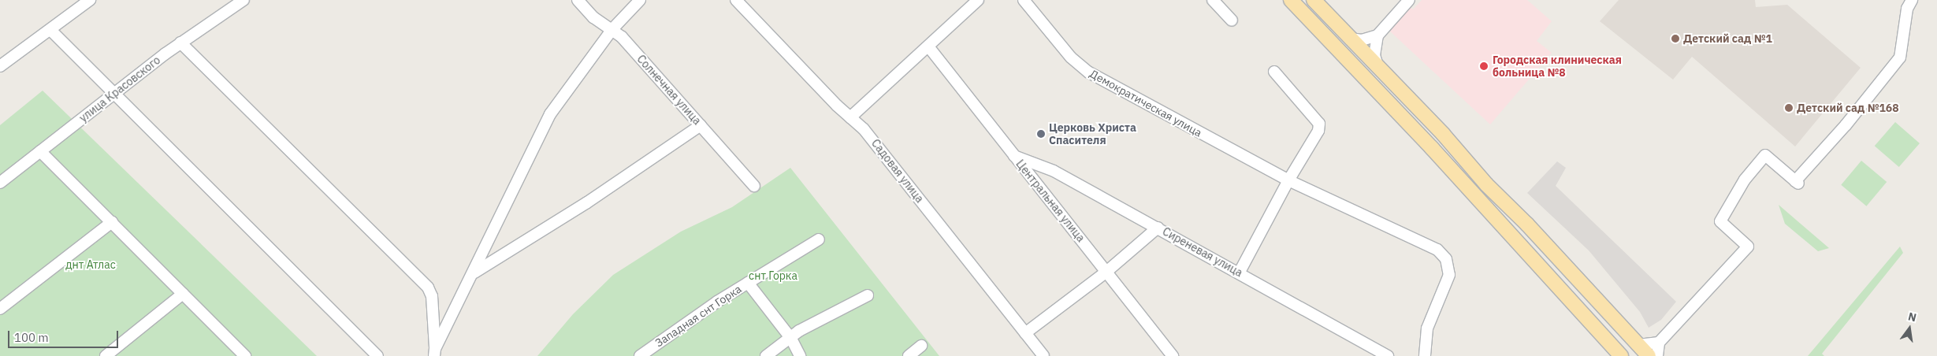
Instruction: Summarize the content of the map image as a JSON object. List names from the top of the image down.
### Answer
{
  "streets": {
    "street": [
      "улица Красовского",
      "Солнечная улица",
      "Демократическая улица",
      "Садовая улица",
      "Центральная улица",
      "Сиреневая улица",
      "Западная снт Горка"
    ]
  },
  "crossings": [
    ["Центральная улица", "Сиреневая улица"]
  ],
  "parks": ["днт Атлас", "снт Горка"],
  "places": [
    "Детский сад №1",
    "Городская клиническая больница №8",
    "Детский сад №168",
    "Церковь Христа Спасителя"
  ],
  "scale_bar": "100 m",
  "north": "top"
}
